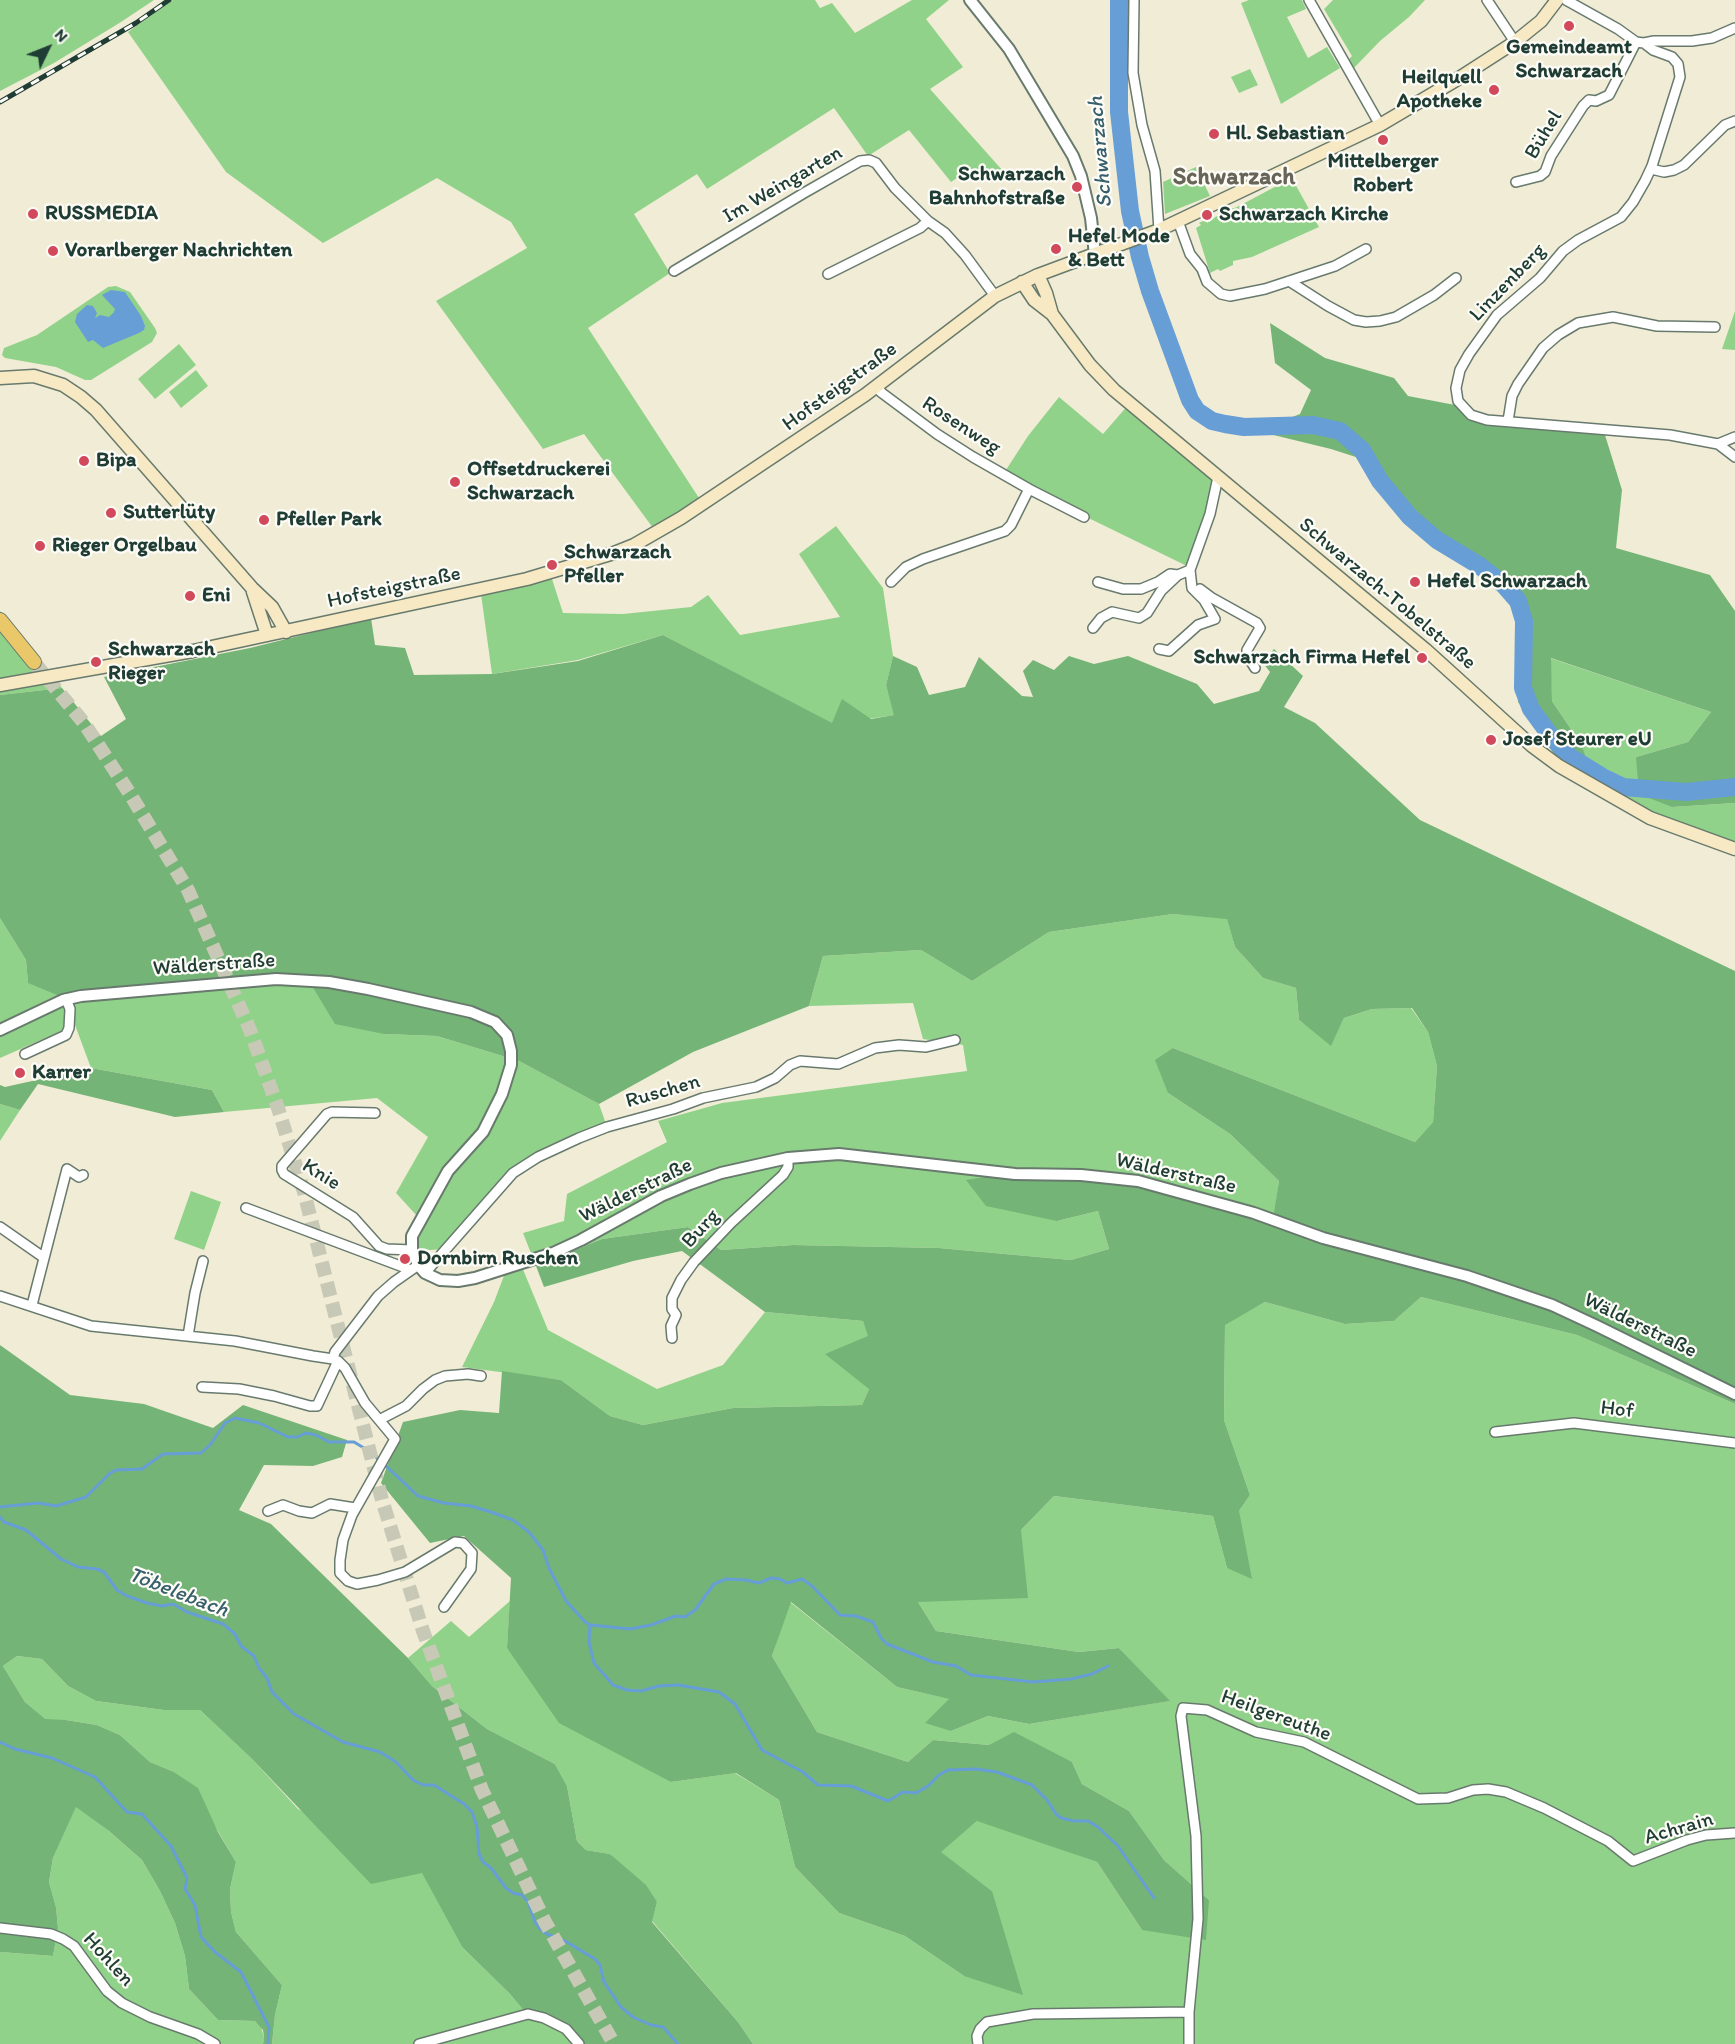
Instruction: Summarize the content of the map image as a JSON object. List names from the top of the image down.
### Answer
{
  "streets": {
    "main road": ["Hofsteigstraße", "Schwarzach-Tobelstraße"],
    "street": [
      "Bühel",
      "Im Weingarten",
      "Linzenberg",
      "Rosenweg",
      "Wälderstraße",
      "Ruschen",
      "Knie",
      "Burg",
      "Hof",
      "Heilgereuthe",
      "Achrain",
      "Hohlen"
    ]
  },
  "crossings": [
    ["Bühel", "Linzenberg"],
    ["Im Weingarten", "Hofsteigstraße"],
    ["Hofsteigstraße", "Rosenweg"],
    ["Hofsteigstraße", "Schwarzach-Tobelstraße"],
    ["Wälderstraße", "Ruschen"],
    ["Wälderstraße", "Knie"],
    ["Wälderstraße", "Burg"],
    ["Heilgereuthe", "Achrain"]
  ],
  "districts": ["Schwarzach"],
  "water": ["Schwarzach", "Töbelebach"],
  "places": [
    "Gemeindeamt Schwarzach",
    "Heilquell Apotheke",
    "Hl. Sebastian",
    "Mittelberger Robert",
    "Schwarzach Bahnhofstraße",
    "RUSSMEDIA",
    "Schwarzach Kirche",
    "Hefel Mode & Bett",
    "Vorarlberger Nachrichten",
    "Bipa",
    "Offsetdruckerei Schwarzach",
    "Sutterlüty",
    "Pfeller Park",
    "Rieger Orgelbau",
    "Schwarzach Pfeller",
    "Hefel Schwarzach",
    "Eni",
    "Schwarzach Firma Hefel",
    "Schwarzach Rieger",
    "Josef Steurer eU",
    "Karrer",
    "Dornbirn Ruschen"
  ],
  "north": "top right"
}
